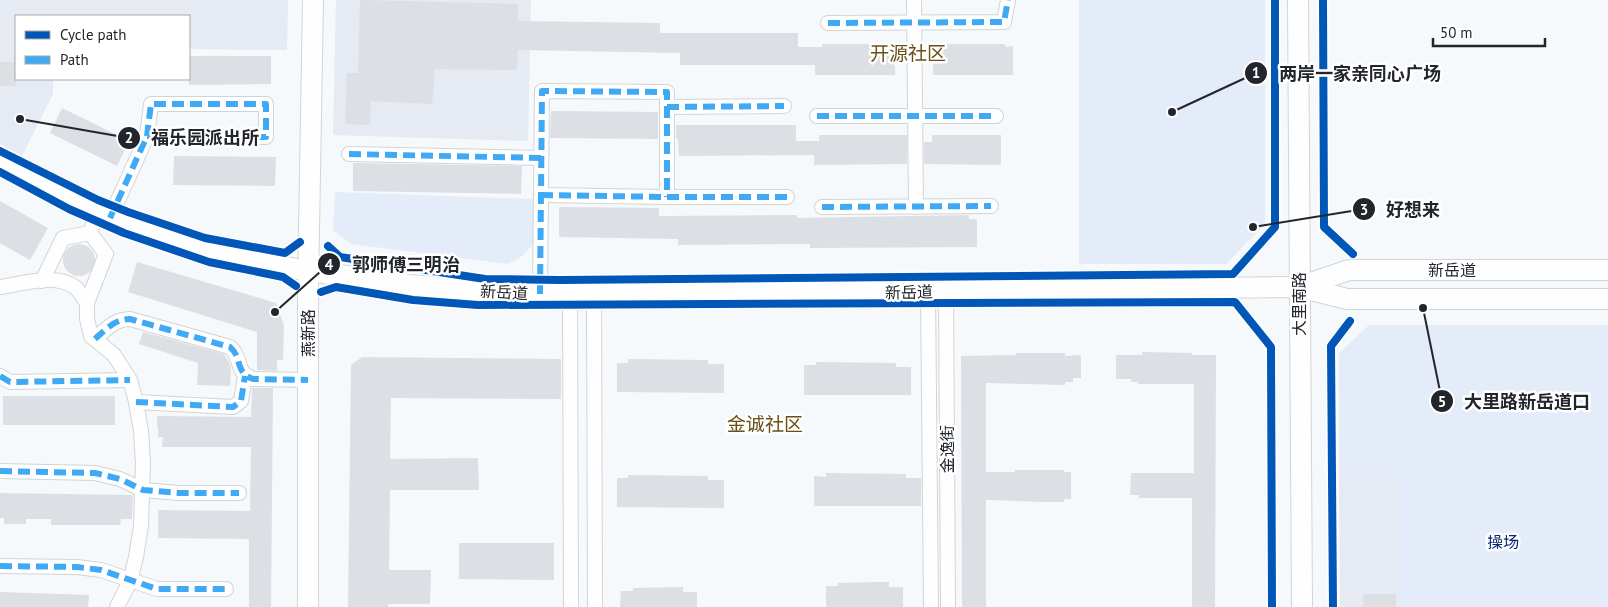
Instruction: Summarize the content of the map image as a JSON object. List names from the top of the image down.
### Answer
{
  "streets": {
    "street": [
      "新岳道",
      "大里南路",
      "燕新路",
      "金逸街"
    ]
  },
  "crossings": [
    ["新岳道", "大里南路"],
    ["新岳道", "燕新路"],
    ["新岳道", "金逸街"]
  ],
  "districts": ["开源社区", "金诚社区"],
  "parks": ["操场"],
  "places": [
    "两岸一家亲同心广场",
    "福乐园派出所",
    "好想来",
    "大里路新岳道口",
    "郭师傅三明治"
  ],
  "legend": ["Cycle path", "Path"],
  "scale_bar": "50 m"
}
